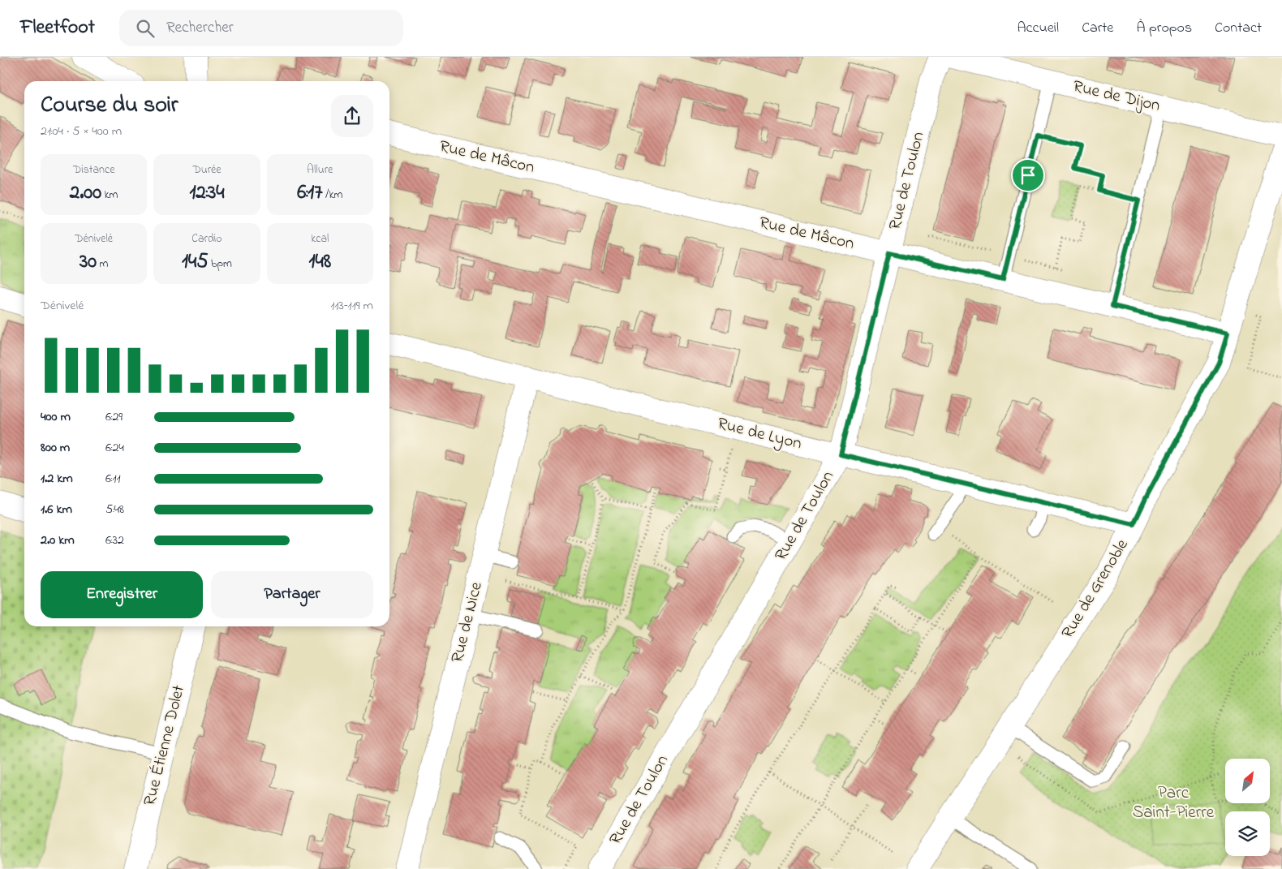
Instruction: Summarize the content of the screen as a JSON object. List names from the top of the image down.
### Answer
{
  "streets": {
    "street": [
      "Rue de Dijon",
      "Rue de Mâcon",
      "Rue de Toulon",
      "Rue de Lyon",
      "Rue de Grenoble",
      "Rue de Nice",
      "Rue Étienne Dolet"
    ]
  },
  "crossings": [
    ["Rue de Mâcon", "Rue de Toulon"],
    ["Rue de Mâcon", "Rue de Grenoble"],
    ["Rue de Toulon", "Rue de Lyon"],
    ["Rue de Lyon", "Rue de Grenoble"],
    ["Rue de Lyon", "Rue de Nice"]
  ],
  "parks": ["Parc Saint-Pierre"],
  "north": "top right",
  "page": {
    "header": "Fleetfoot",
    "search": "Rechercher",
    "nav": [
      "Accueil",
      "Carte",
      "À propos",
      "Contact"
    ],
    "heading": ["Course du soir", "21:04 · 5 × 400 m"],
    "stats": [
      ["Distance", "2.00 km"],
      ["Durée", "12:34"],
      ["Allure", "6:17 /km"],
      ["Dénivelé", "30 m"],
      ["Cardio", "145 bpm"],
      ["kcal", "148"]
    ],
    "chart": ["Dénivelé", "113–119 m"],
    "list": [
      {
        "name": "400 m",
        "note": "6:29"
      },
      {
        "name": "800 m",
        "note": "6:24"
      },
      {
        "name": "1.2 km",
        "note": "6:11"
      },
      {
        "name": "1.6 km",
        "note": "5:48"
      },
      {
        "name": "2.0 km",
        "note": "6:32"
      }
    ],
    "buttons": ["Enregistrer", "Partager"]
  }
}
